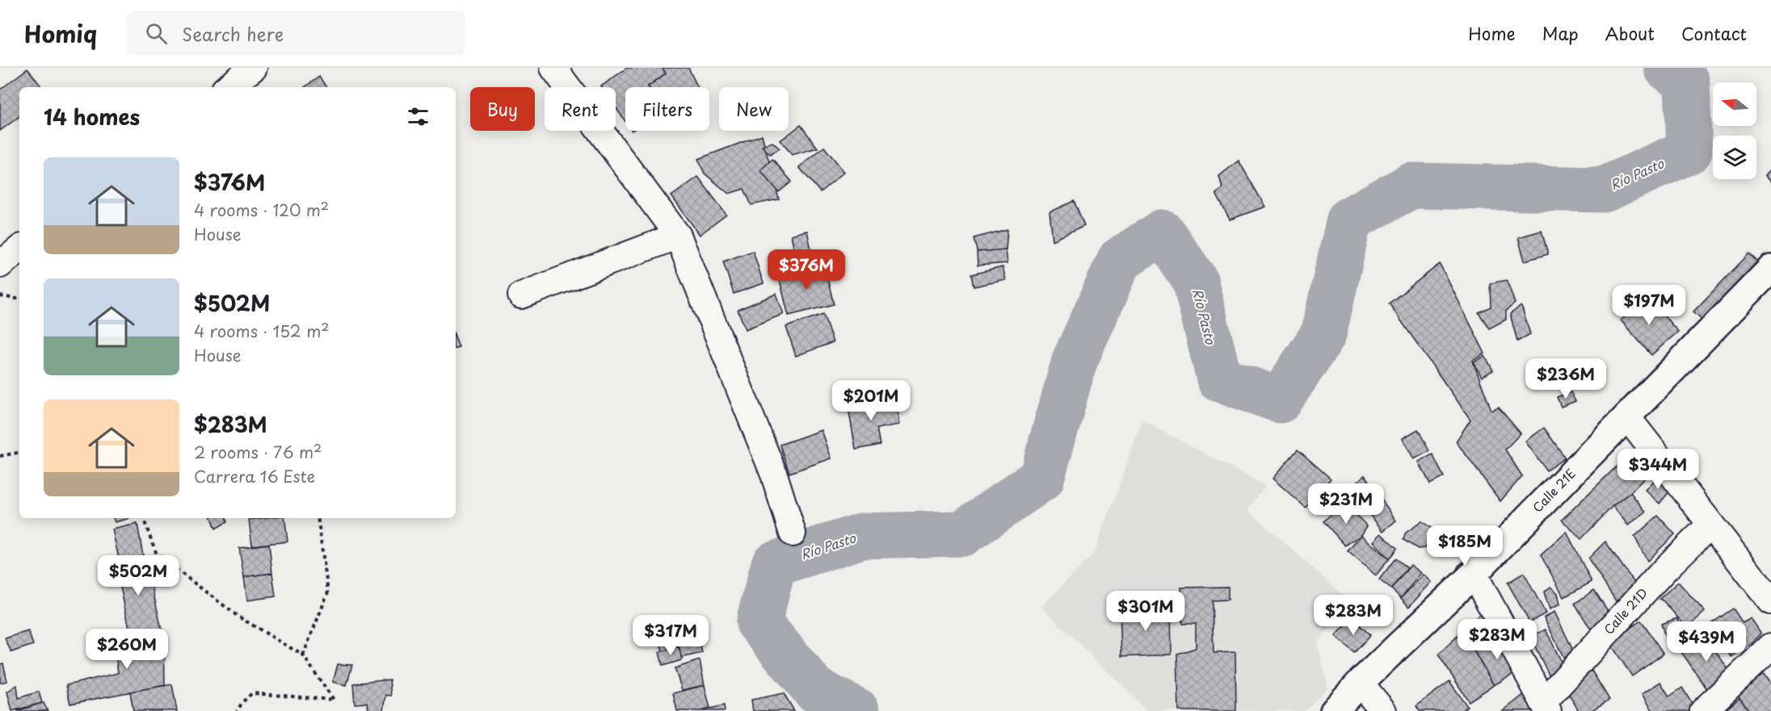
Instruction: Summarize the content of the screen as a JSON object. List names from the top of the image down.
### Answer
{
  "streets": {
    "main road": ["Calle 21E"],
    "street": ["Calle 21D"]
  },
  "water": ["Río Pasto"],
  "north": "left",
  "page": {
    "header": "Homiq",
    "search": "Search here",
    "nav": [
      "Home",
      "Map",
      "About",
      "Contact"
    ],
    "chip": [
      "Buy",
      "Rent",
      "Filters",
      "New"
    ],
    "heading": "14 homes",
    "list": [
      {
        "name": "$376M",
        "note": "4 rooms · 120 m² · House"
      },
      {
        "name": "$502M",
        "note": "4 rooms · 152 m² · House"
      },
      {
        "name": "$283M",
        "note": "2 rooms · 76 m² · Carrera 16 Este"
      }
    ],
    "price": [
      "$376M",
      "$197M",
      "$236M",
      "$201M",
      "$344M",
      "$231M",
      "$185M",
      "$502M",
      "$301M",
      "$283M",
      "$317M",
      "$283M",
      "$439M",
      "$260M"
    ]
  }
}
